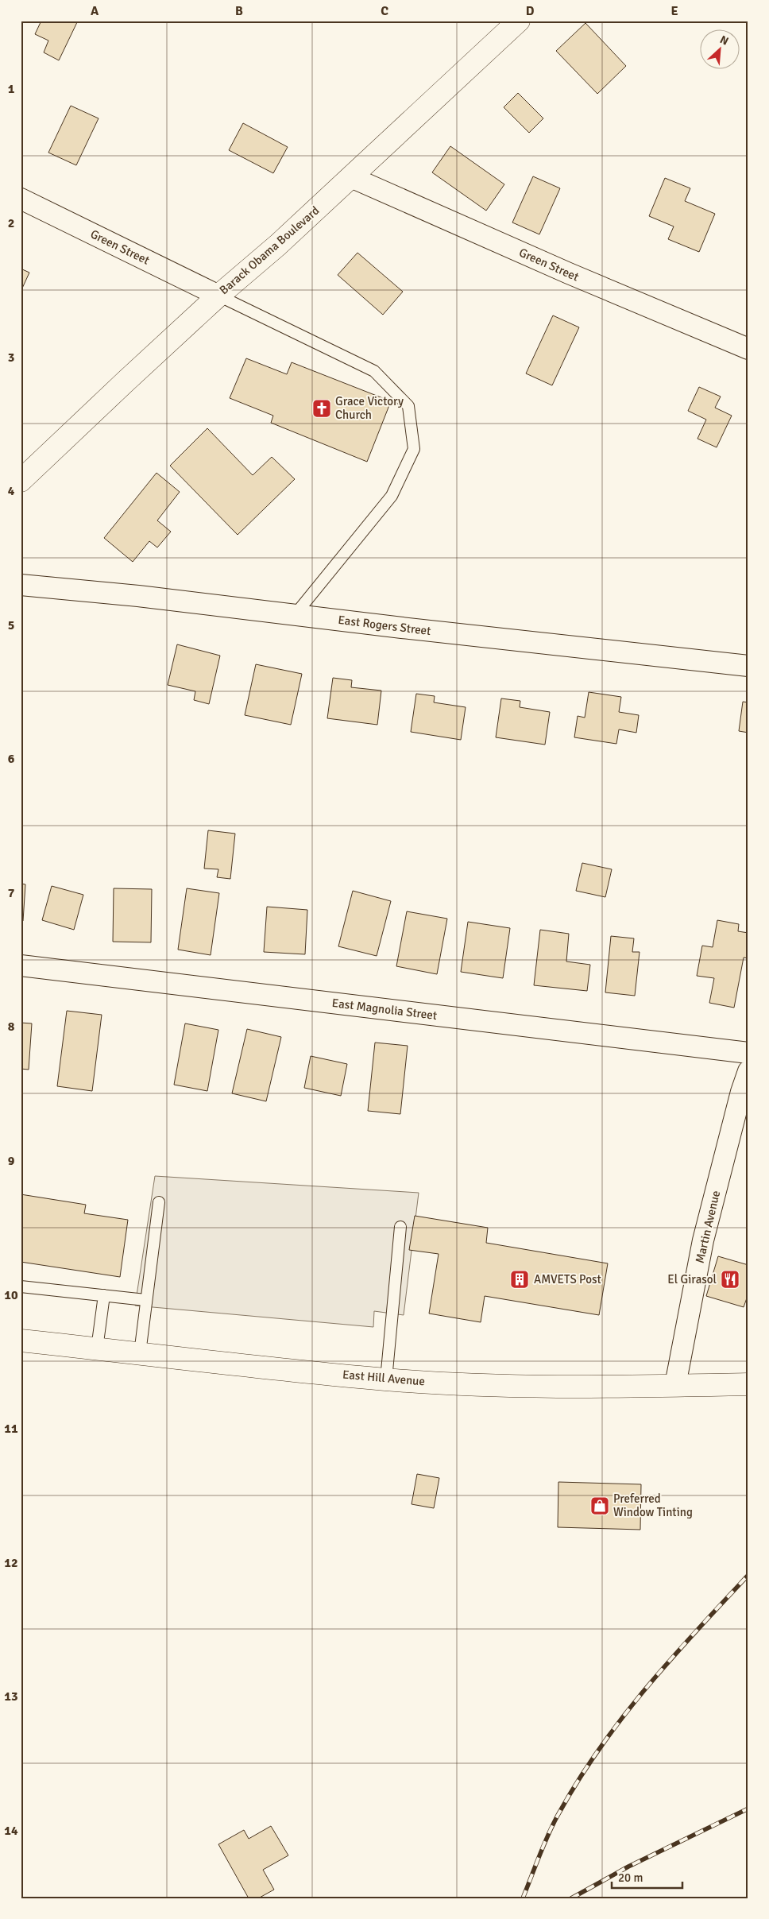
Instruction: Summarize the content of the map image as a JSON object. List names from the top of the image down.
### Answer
{
  "streets": {
    "main road": ["Barack Obama Boulevard", "East Hill Avenue"],
    "street": [
      "Green Street",
      "East Rogers Street",
      "East Magnolia Street",
      "Martin Avenue"
    ]
  },
  "crossings": [
    ["Green Street", "Barack Obama Boulevard"],
    ["Martin Avenue", "East Hill Avenue"]
  ],
  "places": {
    "church": ["Grace Victory Church"],
    "building": ["AMVETS Post"],
    "restaurant": ["El Girasol"],
    "shop": ["Preferred Window Tinting"]
  },
  "scale_bar": "20 m",
  "north": "top right",
  "grid": {
    "columns": [
      "A",
      "B",
      "C",
      "D",
      "E"
    ],
    "rows": [
      "1",
      "2",
      "3",
      "4",
      "5",
      "6",
      "7",
      "8",
      "9",
      "10",
      "11",
      "12",
      "13",
      "14"
    ]
  }
}
